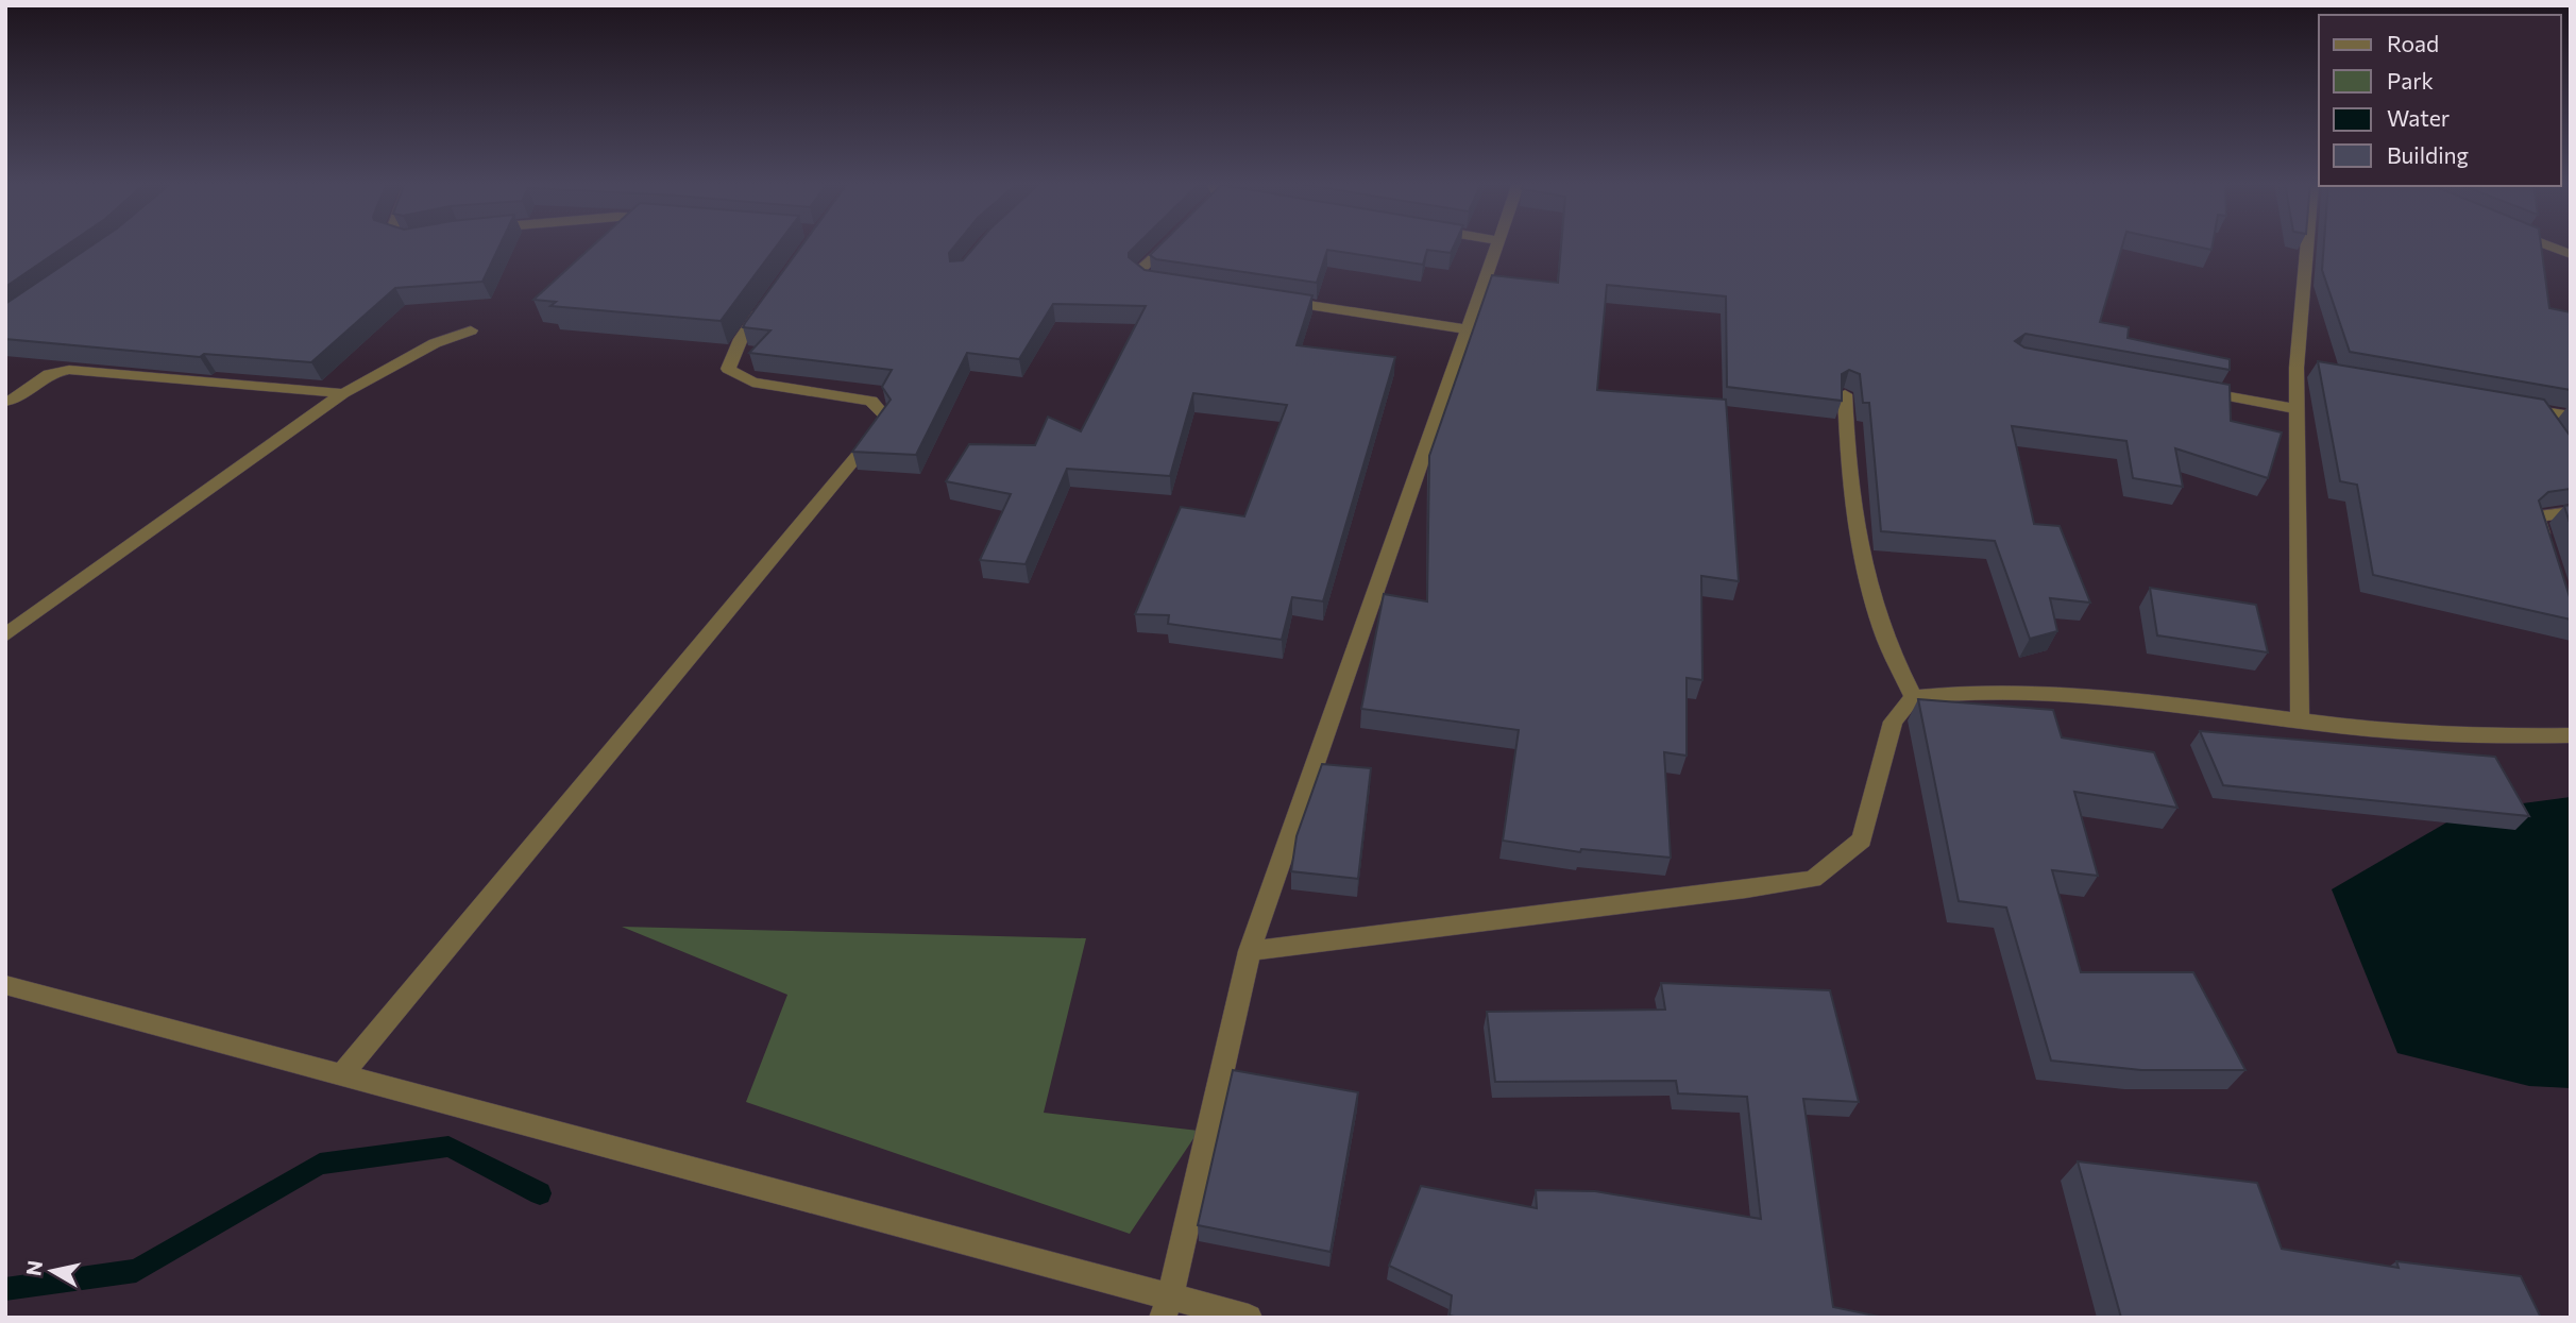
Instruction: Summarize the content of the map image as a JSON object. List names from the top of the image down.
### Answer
{
  "legend": [
    "Road",
    "Park",
    "Water",
    "Building"
  ],
  "north": "left"
}
